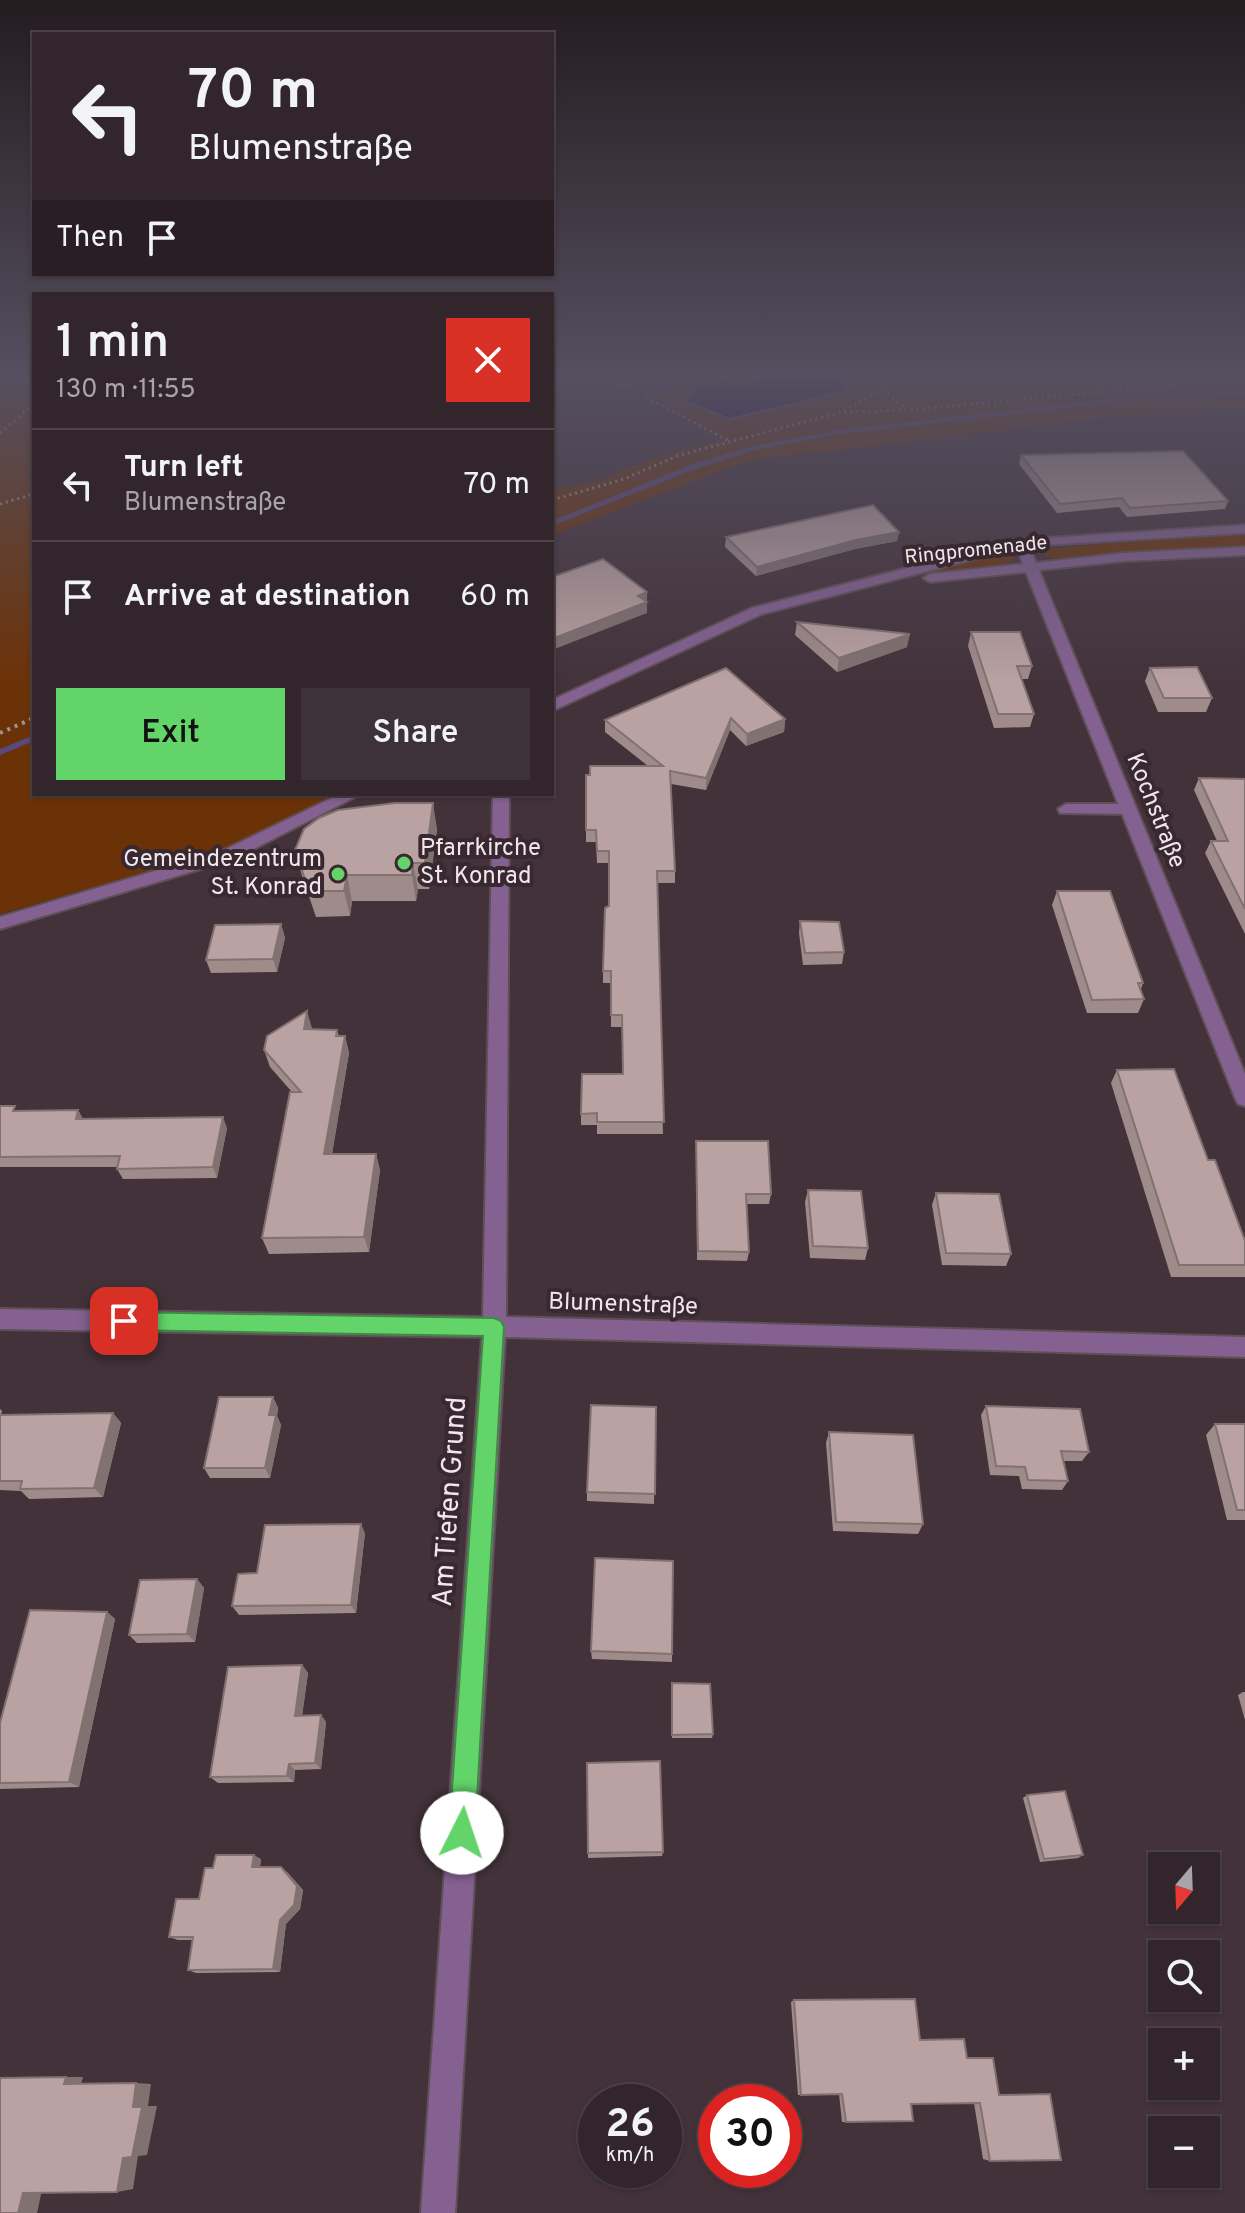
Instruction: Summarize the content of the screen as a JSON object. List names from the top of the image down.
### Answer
{
  "streets": {
    "street": [
      "Ringpromenade",
      "Kochstraße",
      "Blumenstraße",
      "Am Tiefen Grund"
    ]
  },
  "crossings": [
    ["Ringpromenade", "Kochstraße"],
    ["Blumenstraße", "Am Tiefen Grund"]
  ],
  "places": ["Pfarrkirche St. Konrad", "Gemeindezentrum St. Konrad"],
  "north": "bottom",
  "page": {
    "turn": ["70 m", "Blumenstraße"],
    "then": "Then",
    "heading": ["1 min", "130 m · 11:55"],
    "list": [
      {
        "name": "Turn left",
        "note": "Blumenstraße",
        "value": "70 m"
      },
      {
        "name": "Arrive at destination",
        "value": "60 m"
      }
    ],
    "buttons": ["Exit", "Share"],
    "map_buttons": ["+", "−"],
    "speed": "26 km/h",
    "limit": "30"
  }
}
